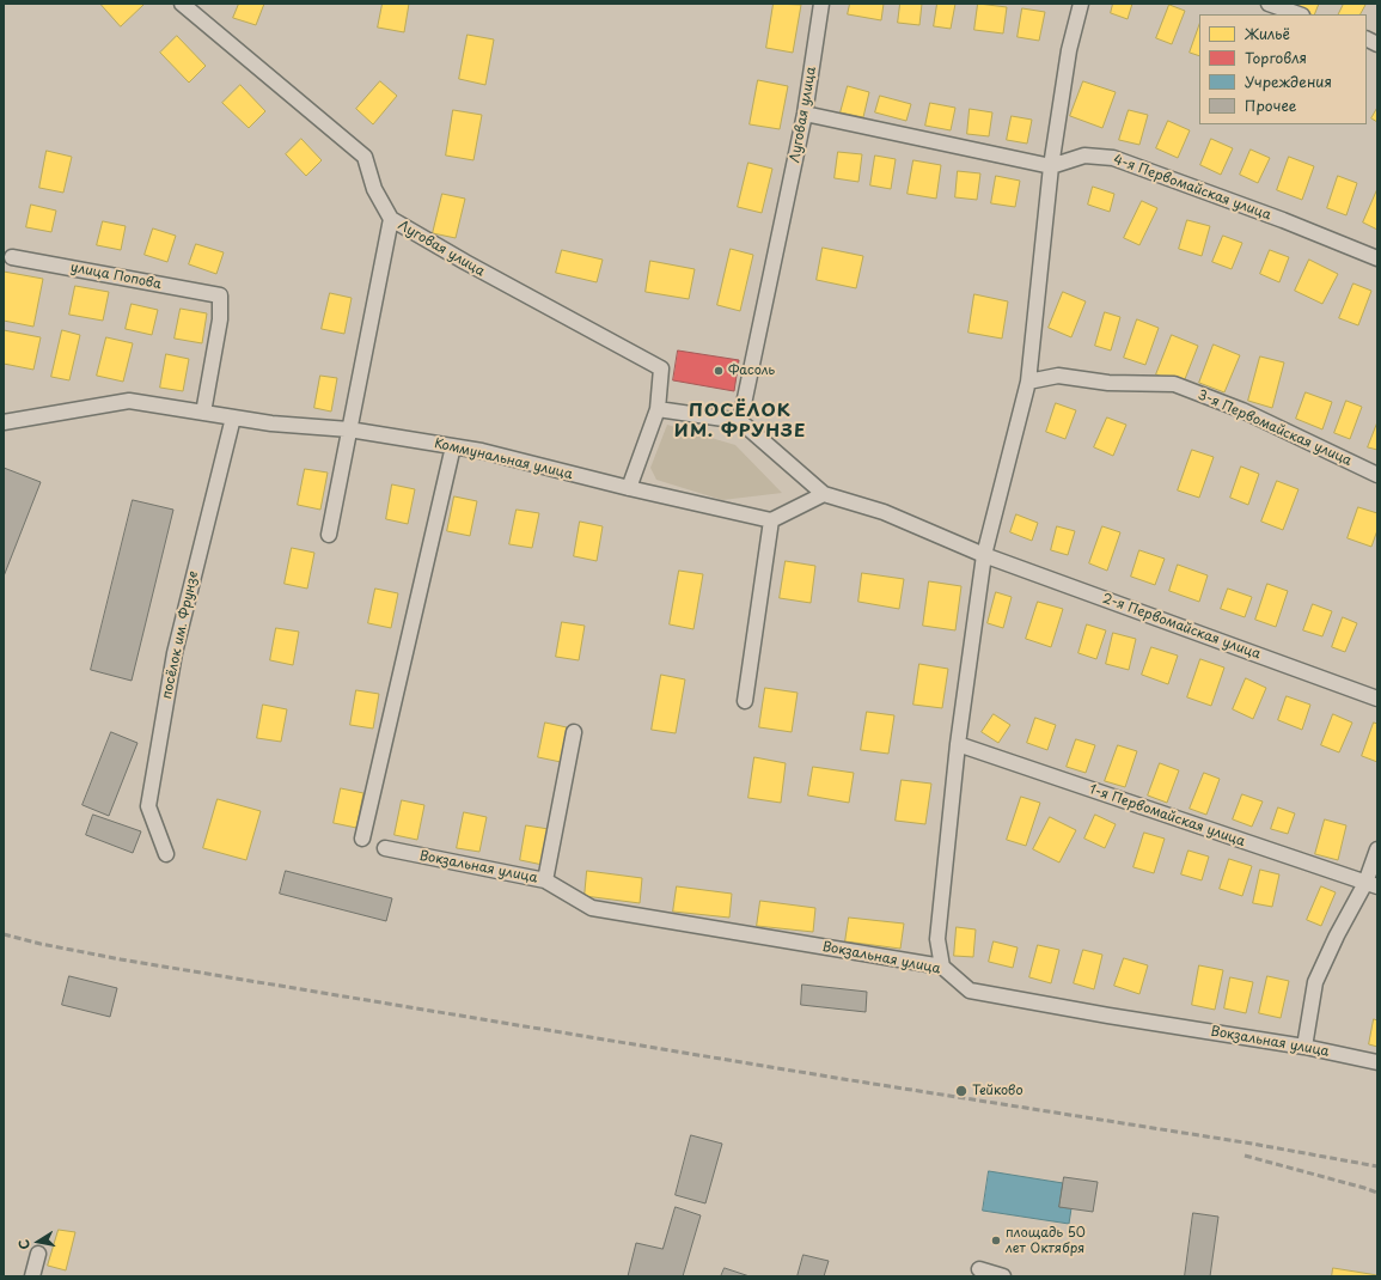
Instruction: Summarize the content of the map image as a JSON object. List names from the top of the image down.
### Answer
{
  "streets": {
    "street": [
      "Луговая улица",
      "4-я Первомайская улица",
      "улица Попова",
      "3-я Первомайская улица",
      "Коммунальная улица",
      "2-я Первомайская улица",
      "посёлок им. Фрунзе",
      "1-я Первомайская улица",
      "Вокзальная улица"
    ]
  },
  "crossings": [
    ["Луговая улица", "4-я Первомайская улица"],
    ["улица Попова", "Коммунальная улица"],
    ["Коммунальная улица", "посёлок им. Фрунзе"]
  ],
  "districts": ["ПОСЁЛОК ИМ. ФРУНЗЕ"],
  "places": ["Фасоль", "Тейково", "площадь 50 лет Октября"],
  "legend": [
    "Жильё",
    "Торговля",
    "Учреждения",
    "Прочее"
  ],
  "north": "left"
}
